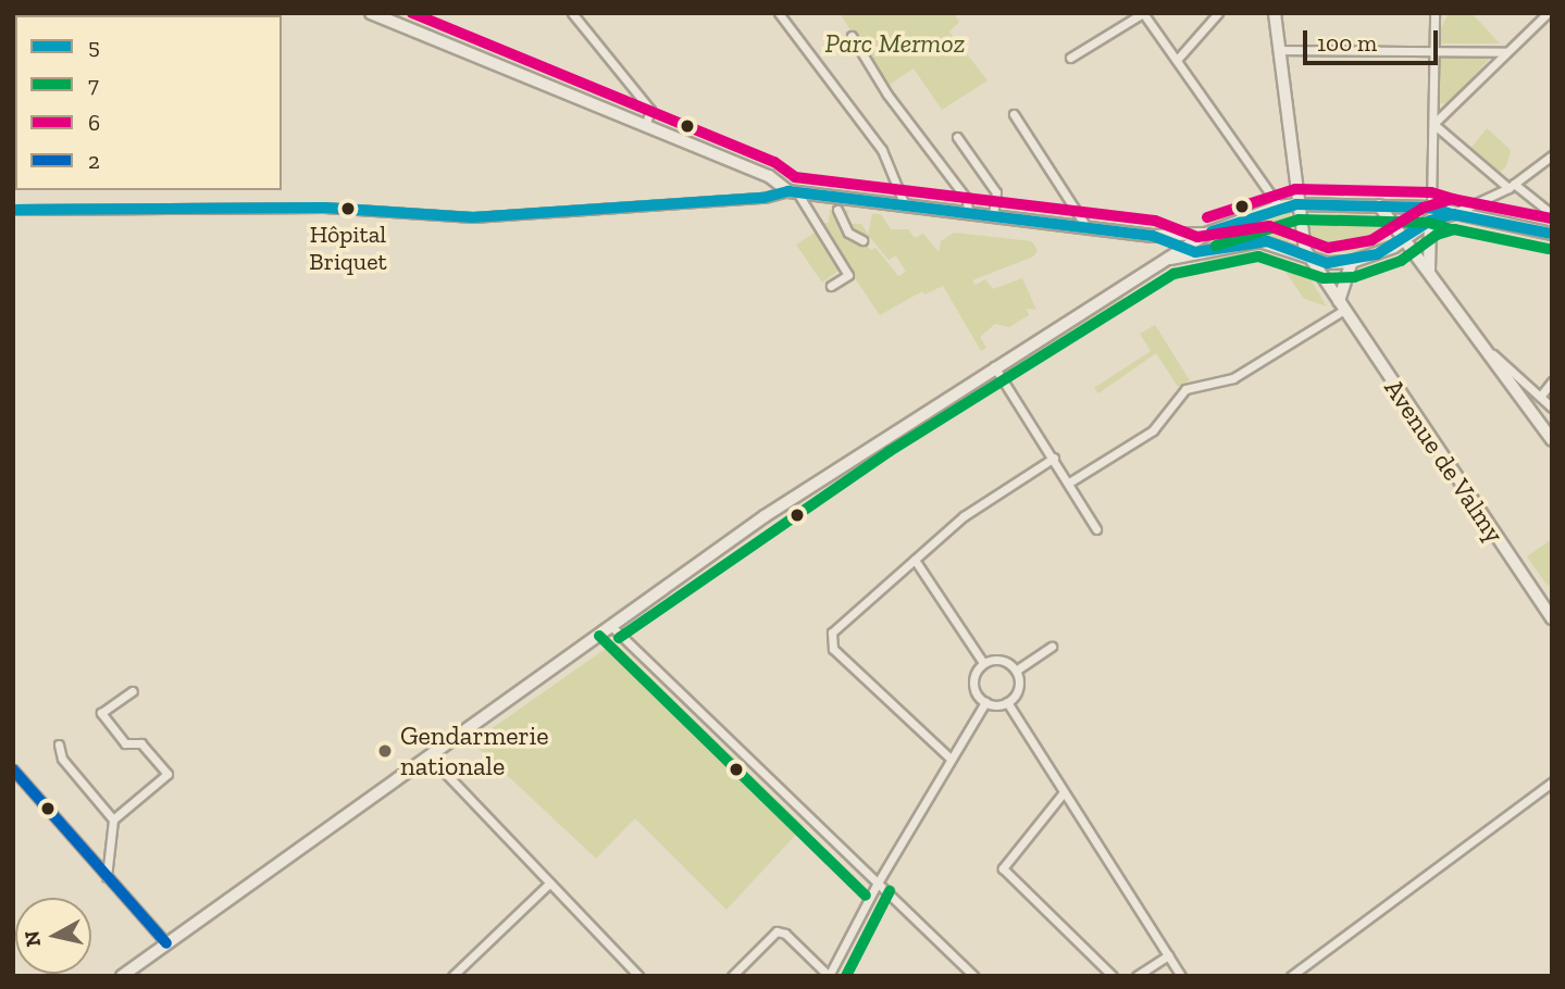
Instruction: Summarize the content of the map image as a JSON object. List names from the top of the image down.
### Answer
{
  "streets": {
    "main road": ["Avenue de Valmy"]
  },
  "parks": ["Parc Mermoz"],
  "places": ["Hôpital Briquet", "Gendarmerie nationale"],
  "lines": [
    "transit line 6",
    "transit line 5",
    "transit line 7",
    "transit line 2"
  ],
  "legend": [
    "5",
    "7",
    "6",
    "2"
  ],
  "scale_bar": "100 m",
  "north": "left"
}
